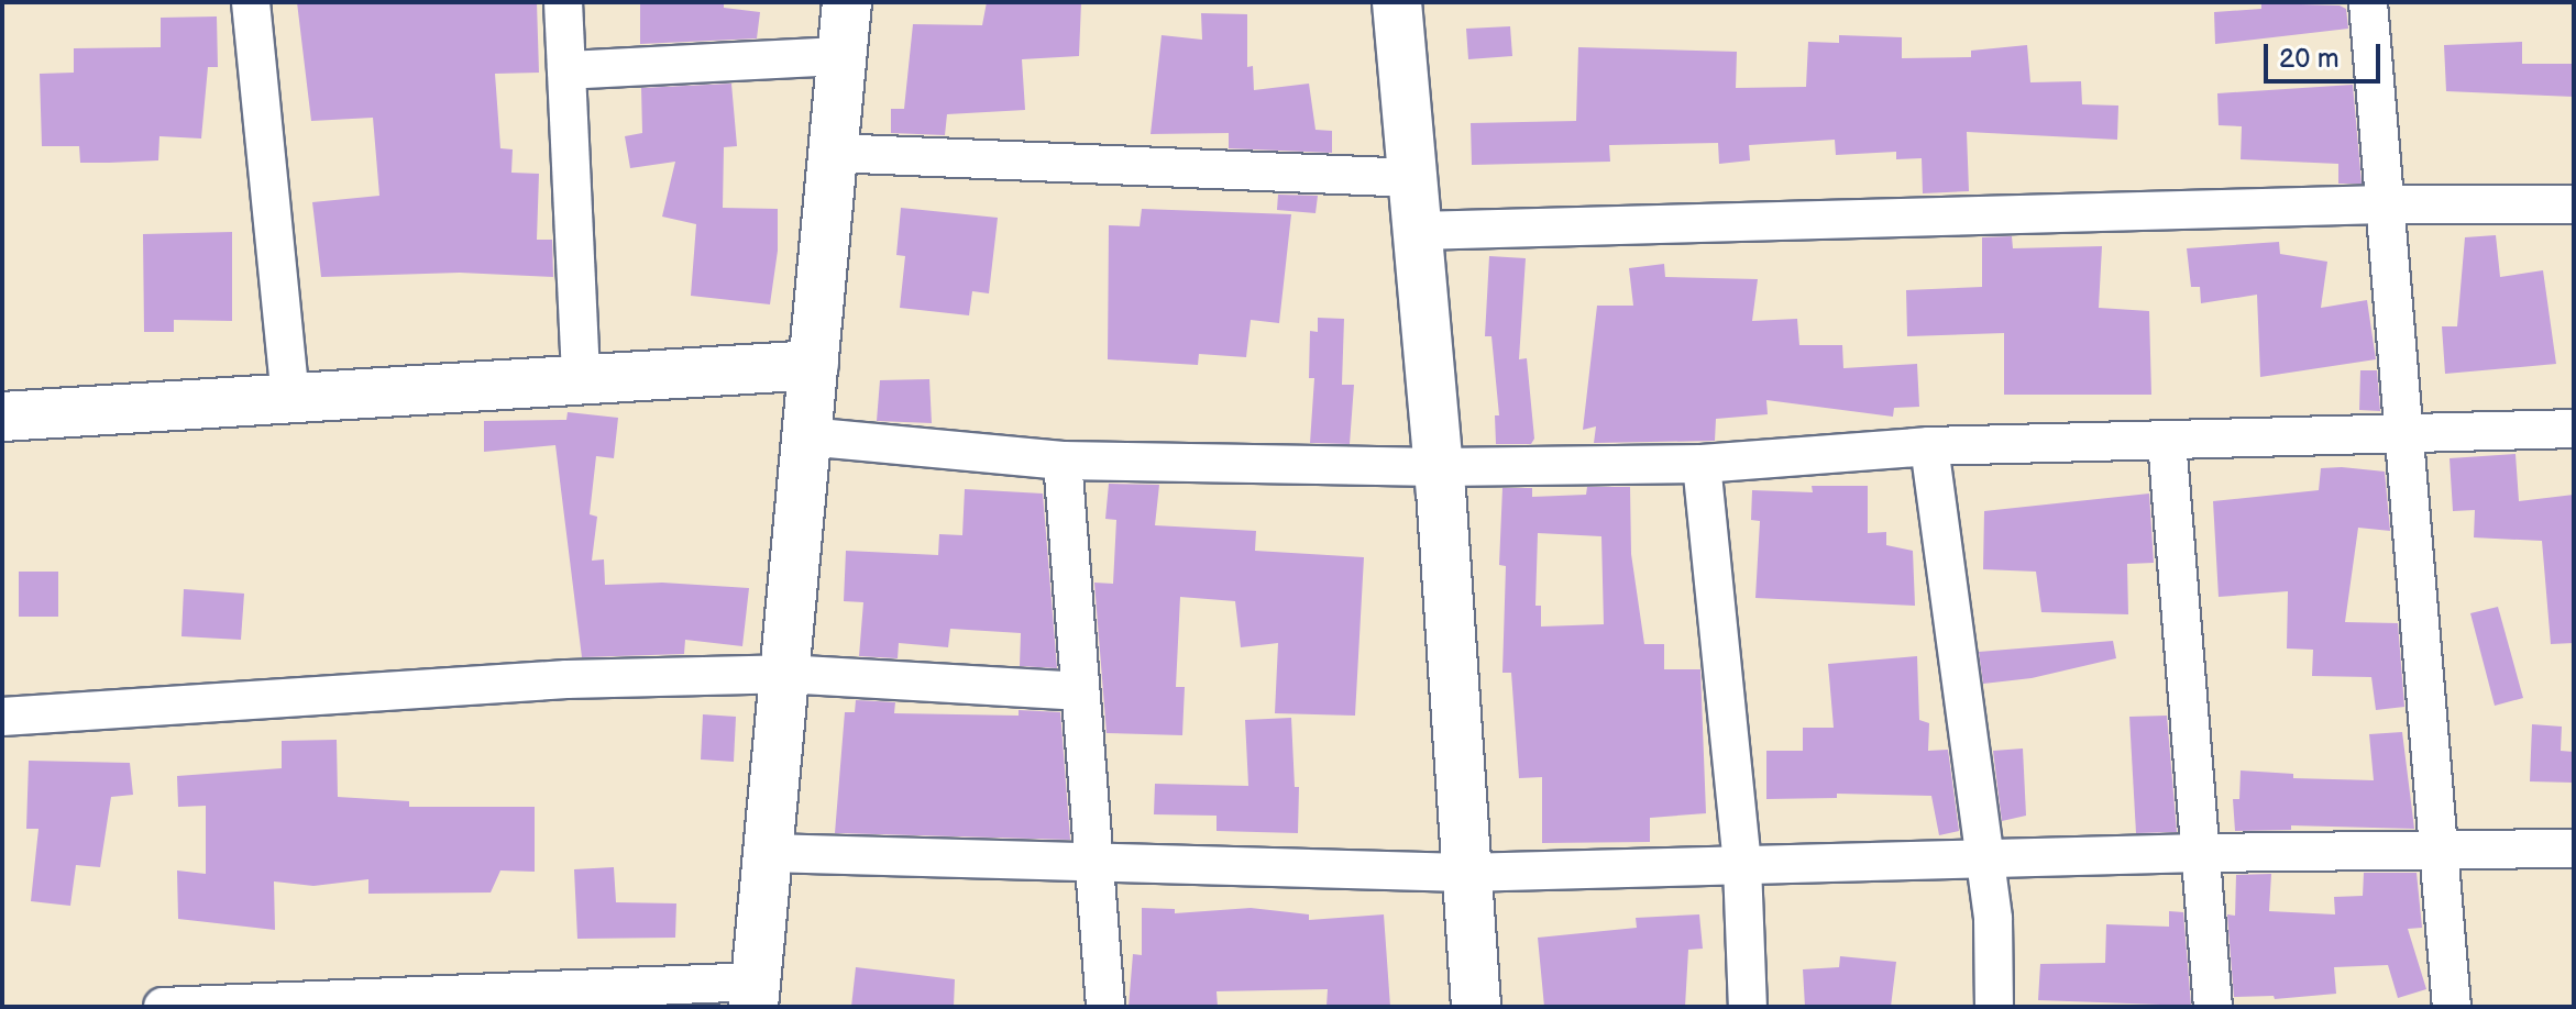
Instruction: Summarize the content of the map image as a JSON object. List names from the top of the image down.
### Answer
{
  "scale_bar": "20 m"
}
